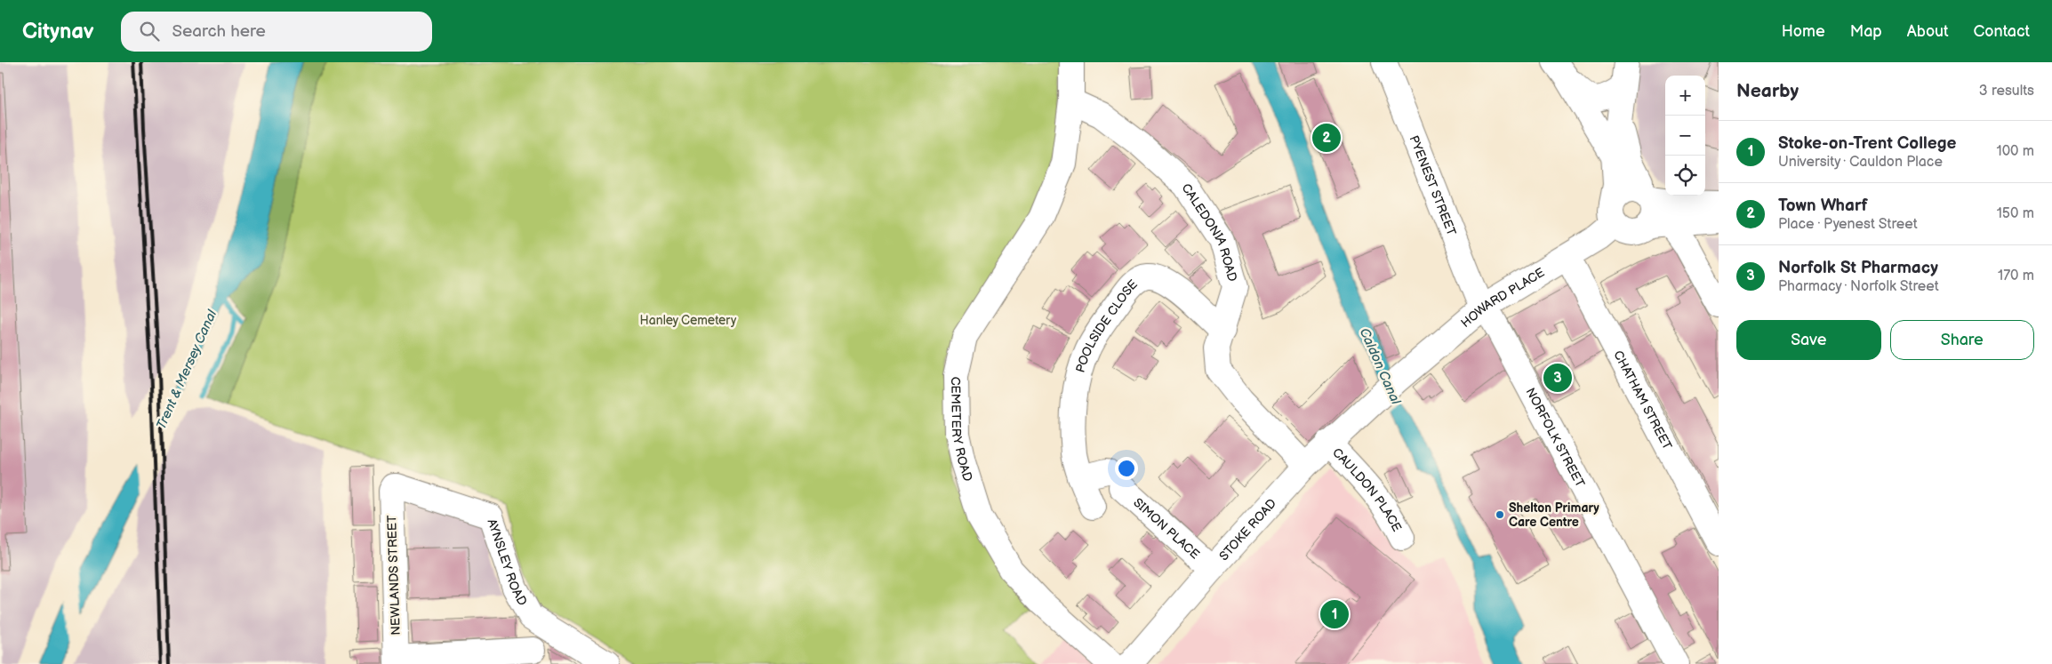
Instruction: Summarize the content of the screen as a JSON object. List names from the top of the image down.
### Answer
{
  "streets": {
    "street": [
      "PYENEST STREET",
      "CALEDONIA ROAD",
      "HOWARD PLACE",
      "POOLSIDE CLOSE",
      "CHATHAM STREET",
      "CEMETERY ROAD",
      "NORFOLK STREET",
      "CAULDON PLACE",
      "SIMON PLACE",
      "STOKE ROAD",
      "AYNSLEY ROAD",
      "NEWLANDS STREET"
    ]
  },
  "crossings": [
    ["PYENEST STREET", "HOWARD PLACE"],
    ["PYENEST STREET", "NORFOLK STREET"],
    ["CALEDONIA ROAD", "POOLSIDE CLOSE"],
    ["CALEDONIA ROAD", "CEMETERY ROAD"],
    ["CALEDONIA ROAD", "STOKE ROAD"],
    ["HOWARD PLACE", "CHATHAM STREET"],
    ["HOWARD PLACE", "NORFOLK STREET"],
    ["HOWARD PLACE", "STOKE ROAD"],
    ["POOLSIDE CLOSE", "SIMON PLACE"],
    ["CAULDON PLACE", "STOKE ROAD"],
    ["SIMON PLACE", "STOKE ROAD"],
    ["AYNSLEY ROAD", "NEWLANDS STREET"]
  ],
  "water": ["Caldon Canal", "Trent & Mersey Canal"],
  "parks": ["Hanley Cemetery"],
  "places": ["Shelton Primary Care Centre"],
  "page": {
    "header": "Citynav",
    "search": "Search here",
    "nav": [
      "Home",
      "Map",
      "About",
      "Contact"
    ],
    "heading": ["Nearby", "3 results"],
    "map_buttons": ["+", "−"],
    "list": [
      {
        "mark": "1",
        "name": "Stoke-on-Trent College",
        "note": "University · Cauldon Place",
        "value": "100 m"
      },
      {
        "mark": "2",
        "name": "Town Wharf",
        "note": "Place · Pyenest Street",
        "value": "150 m"
      },
      {
        "mark": "3",
        "name": "Norfolk St Pharmacy",
        "note": "Pharmacy · Norfolk Street",
        "value": "170 m"
      }
    ],
    "pins": ["2", "3", "1"],
    "buttons": ["Save", "Share"]
  }
}
